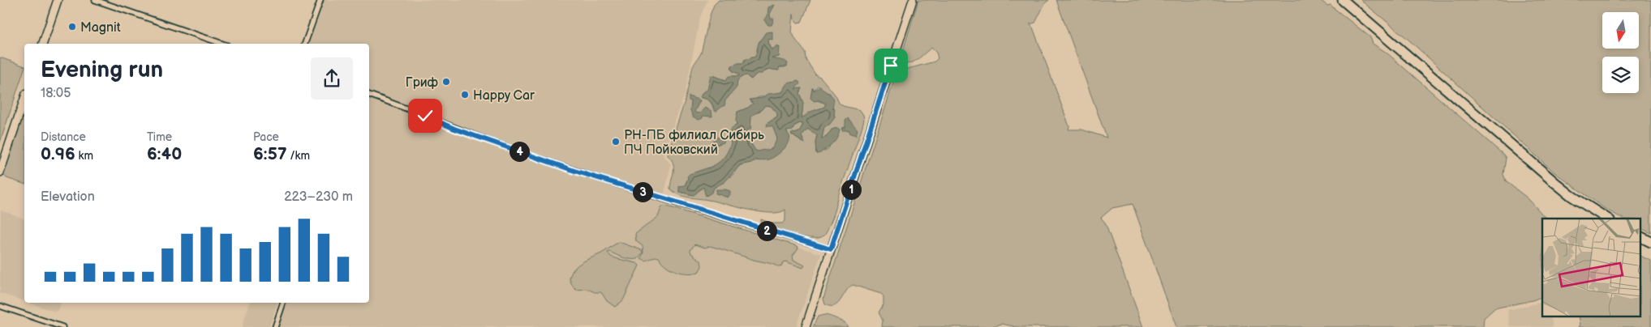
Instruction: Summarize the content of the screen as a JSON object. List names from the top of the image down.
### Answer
{
  "places": [
    "Magnit",
    "Гриф",
    "Happy Car",
    "РН-ПБ филиал Сибирь ПЧ Пойковский"
  ],
  "north": "bottom",
  "page": {
    "heading": ["Evening run", "18:05"],
    "stats": [
      ["Distance", "0.96 km"],
      ["Time", "6:40"],
      ["Pace", "6:57 /km"]
    ],
    "pins": [
      "4",
      "1",
      "3",
      "2"
    ],
    "chart": ["Elevation", "223–230 m"]
  }
}
